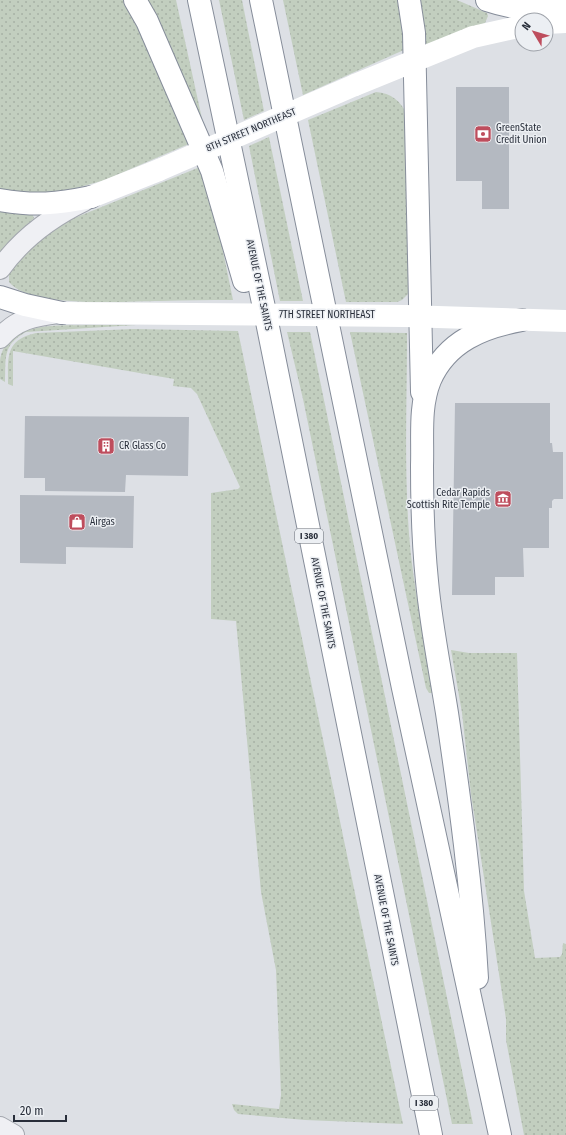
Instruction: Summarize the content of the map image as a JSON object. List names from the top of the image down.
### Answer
{
  "streets": {
    "main road": [
      "8TH STREET NORTHEAST",
      "AVENUE OF THE SAINTS",
      "7TH STREET NORTHEAST",
      "I 380"
    ]
  },
  "places": {
    "bank": ["GreenState Credit Union"],
    "building": ["CR Glass Co"],
    "museum": ["Cedar Rapids Scottish Rite Temple"],
    "shop": ["Airgas"]
  },
  "scale_bar": "20 m",
  "north": "top left"
}
